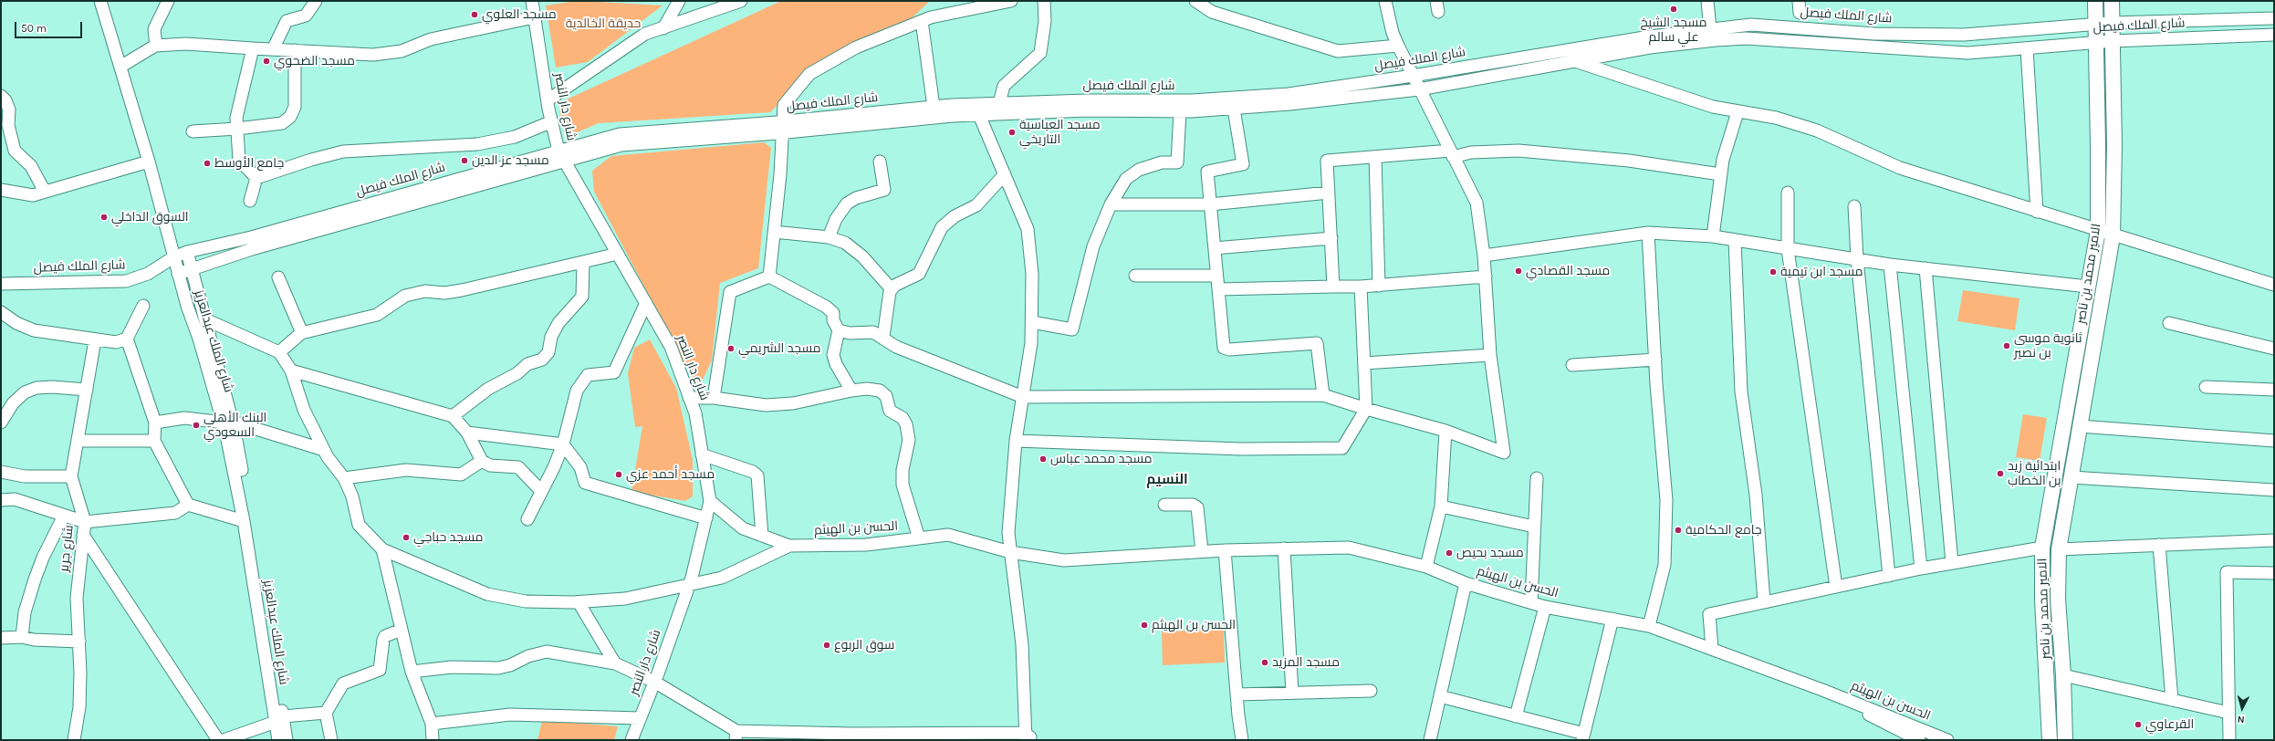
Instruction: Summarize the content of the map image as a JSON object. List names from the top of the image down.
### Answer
{
  "streets": {
    "main road": ["الامير محمد بن ناصر"],
    "street": [
      "شارع الملك فيصل",
      "شارع دار النصر",
      "شارع الملك عبدالعزيز",
      "الحسن بن الهيثم",
      "شارع جرير"
    ]
  },
  "crossings": [
    ["شارع الملك فيصل", "شارع دار النصر"],
    ["شارع الملك فيصل", "الامير محمد بن ناصر"],
    ["شارع الملك فيصل", "شارع الملك عبدالعزيز"],
    ["شارع دار النصر", "الحسن بن الهيثم"]
  ],
  "districts": ["النسيم"],
  "parks": ["حديقة الخالدية"],
  "places": [
    "مسجد الشيخ علي سالم",
    "مسجد العلوي",
    "مسجد الضحوي",
    "مسجد العباسية التاريخي",
    "مسجد عز الدين",
    "جامع الأوسط",
    "السوق الداخلي",
    "مسجد القصادي",
    "مسجد ابن تيمية",
    "ثانوية موسى بن نصير",
    "مسجد الشريمي",
    "البنك الأهلي السعودي",
    "مسجد محمد عباس",
    "ابتدائية زيد بن الخطاب",
    "مسجد أحمد عزي",
    "جامع الحكامية",
    "مسجد حباجي",
    "مسجد بحيص",
    "الحسن بن الهيثم",
    "سوق الربوع",
    "مسجد المزيد",
    "القرعاوي"
  ],
  "scale_bar": "50 m",
  "north": "bottom"
}
